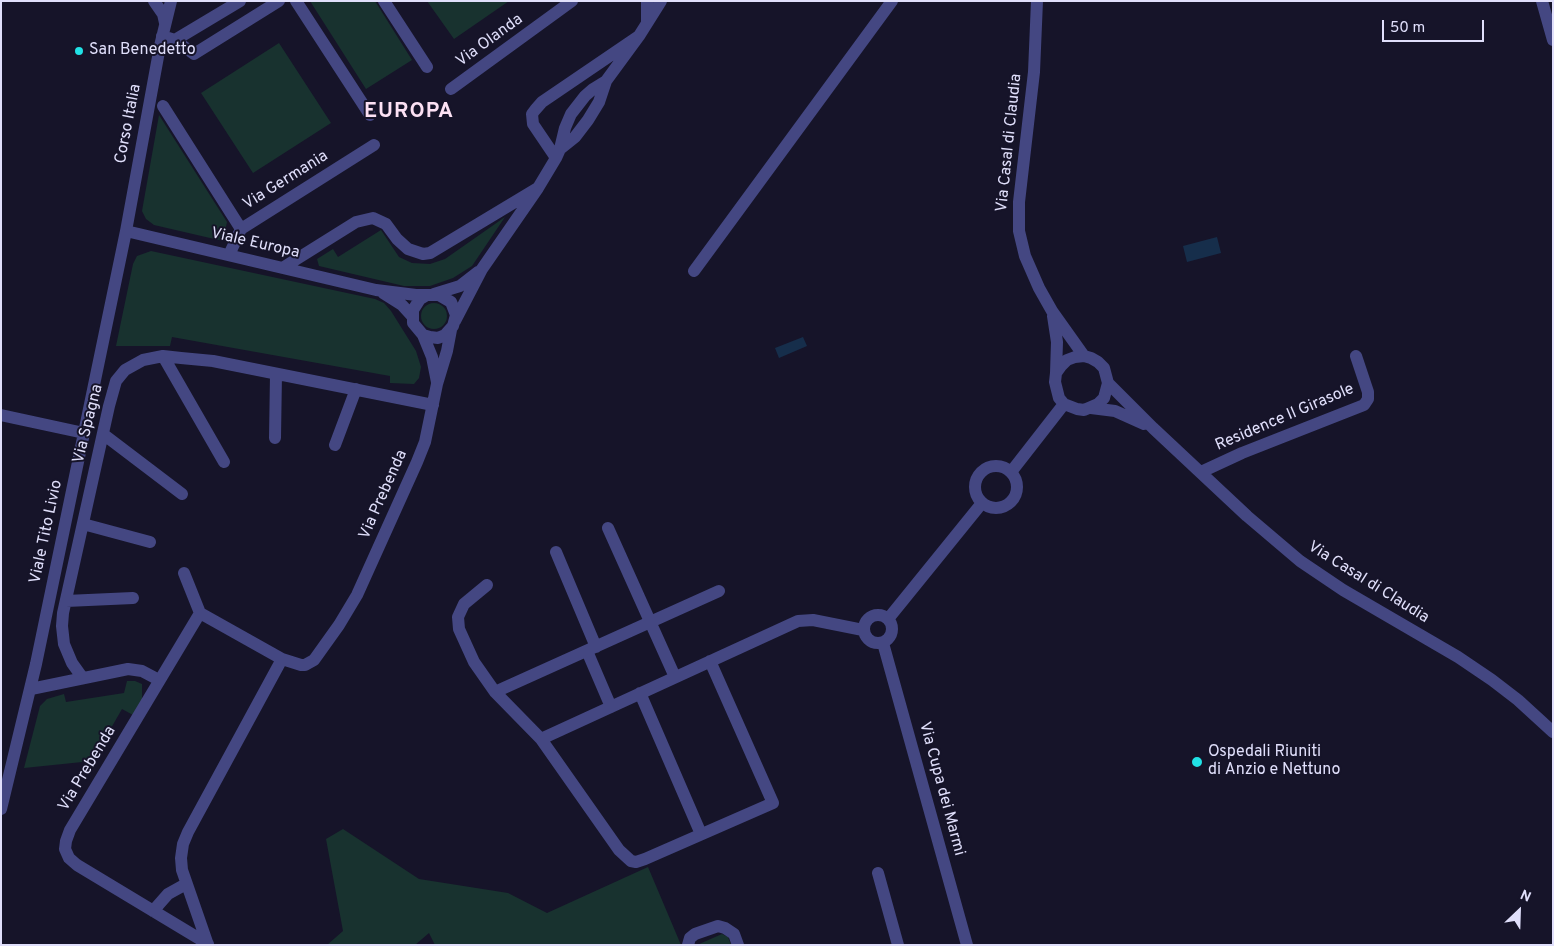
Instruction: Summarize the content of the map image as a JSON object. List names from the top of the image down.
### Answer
{
  "streets": {
    "street": [
      "Via Olanda",
      "Corso Italia",
      "Via Casal di Claudia",
      "Via Germania",
      "Viale Europa",
      "Residence Il Girasole",
      "Via Spagna",
      "Via Prebenda",
      "Viale Tito Livio",
      "Via Cupa dei Marmi"
    ]
  },
  "crossings": [
    ["Corso Italia", "Viale Europa"],
    ["Corso Italia", "Viale Tito Livio"],
    ["Via Casal di Claudia", "Residence Il Girasole"],
    ["Via Germania", "Viale Europa"],
    ["Viale Europa", "Via Prebenda"],
    ["Viale Europa", "Viale Tito Livio"],
    ["Via Spagna", "Via Prebenda"]
  ],
  "districts": ["EUROPA"],
  "places": ["San Benedetto", "Ospedali Riuniti di Anzio e Nettuno"],
  "scale_bar": "50 m",
  "north": "top right"
}
